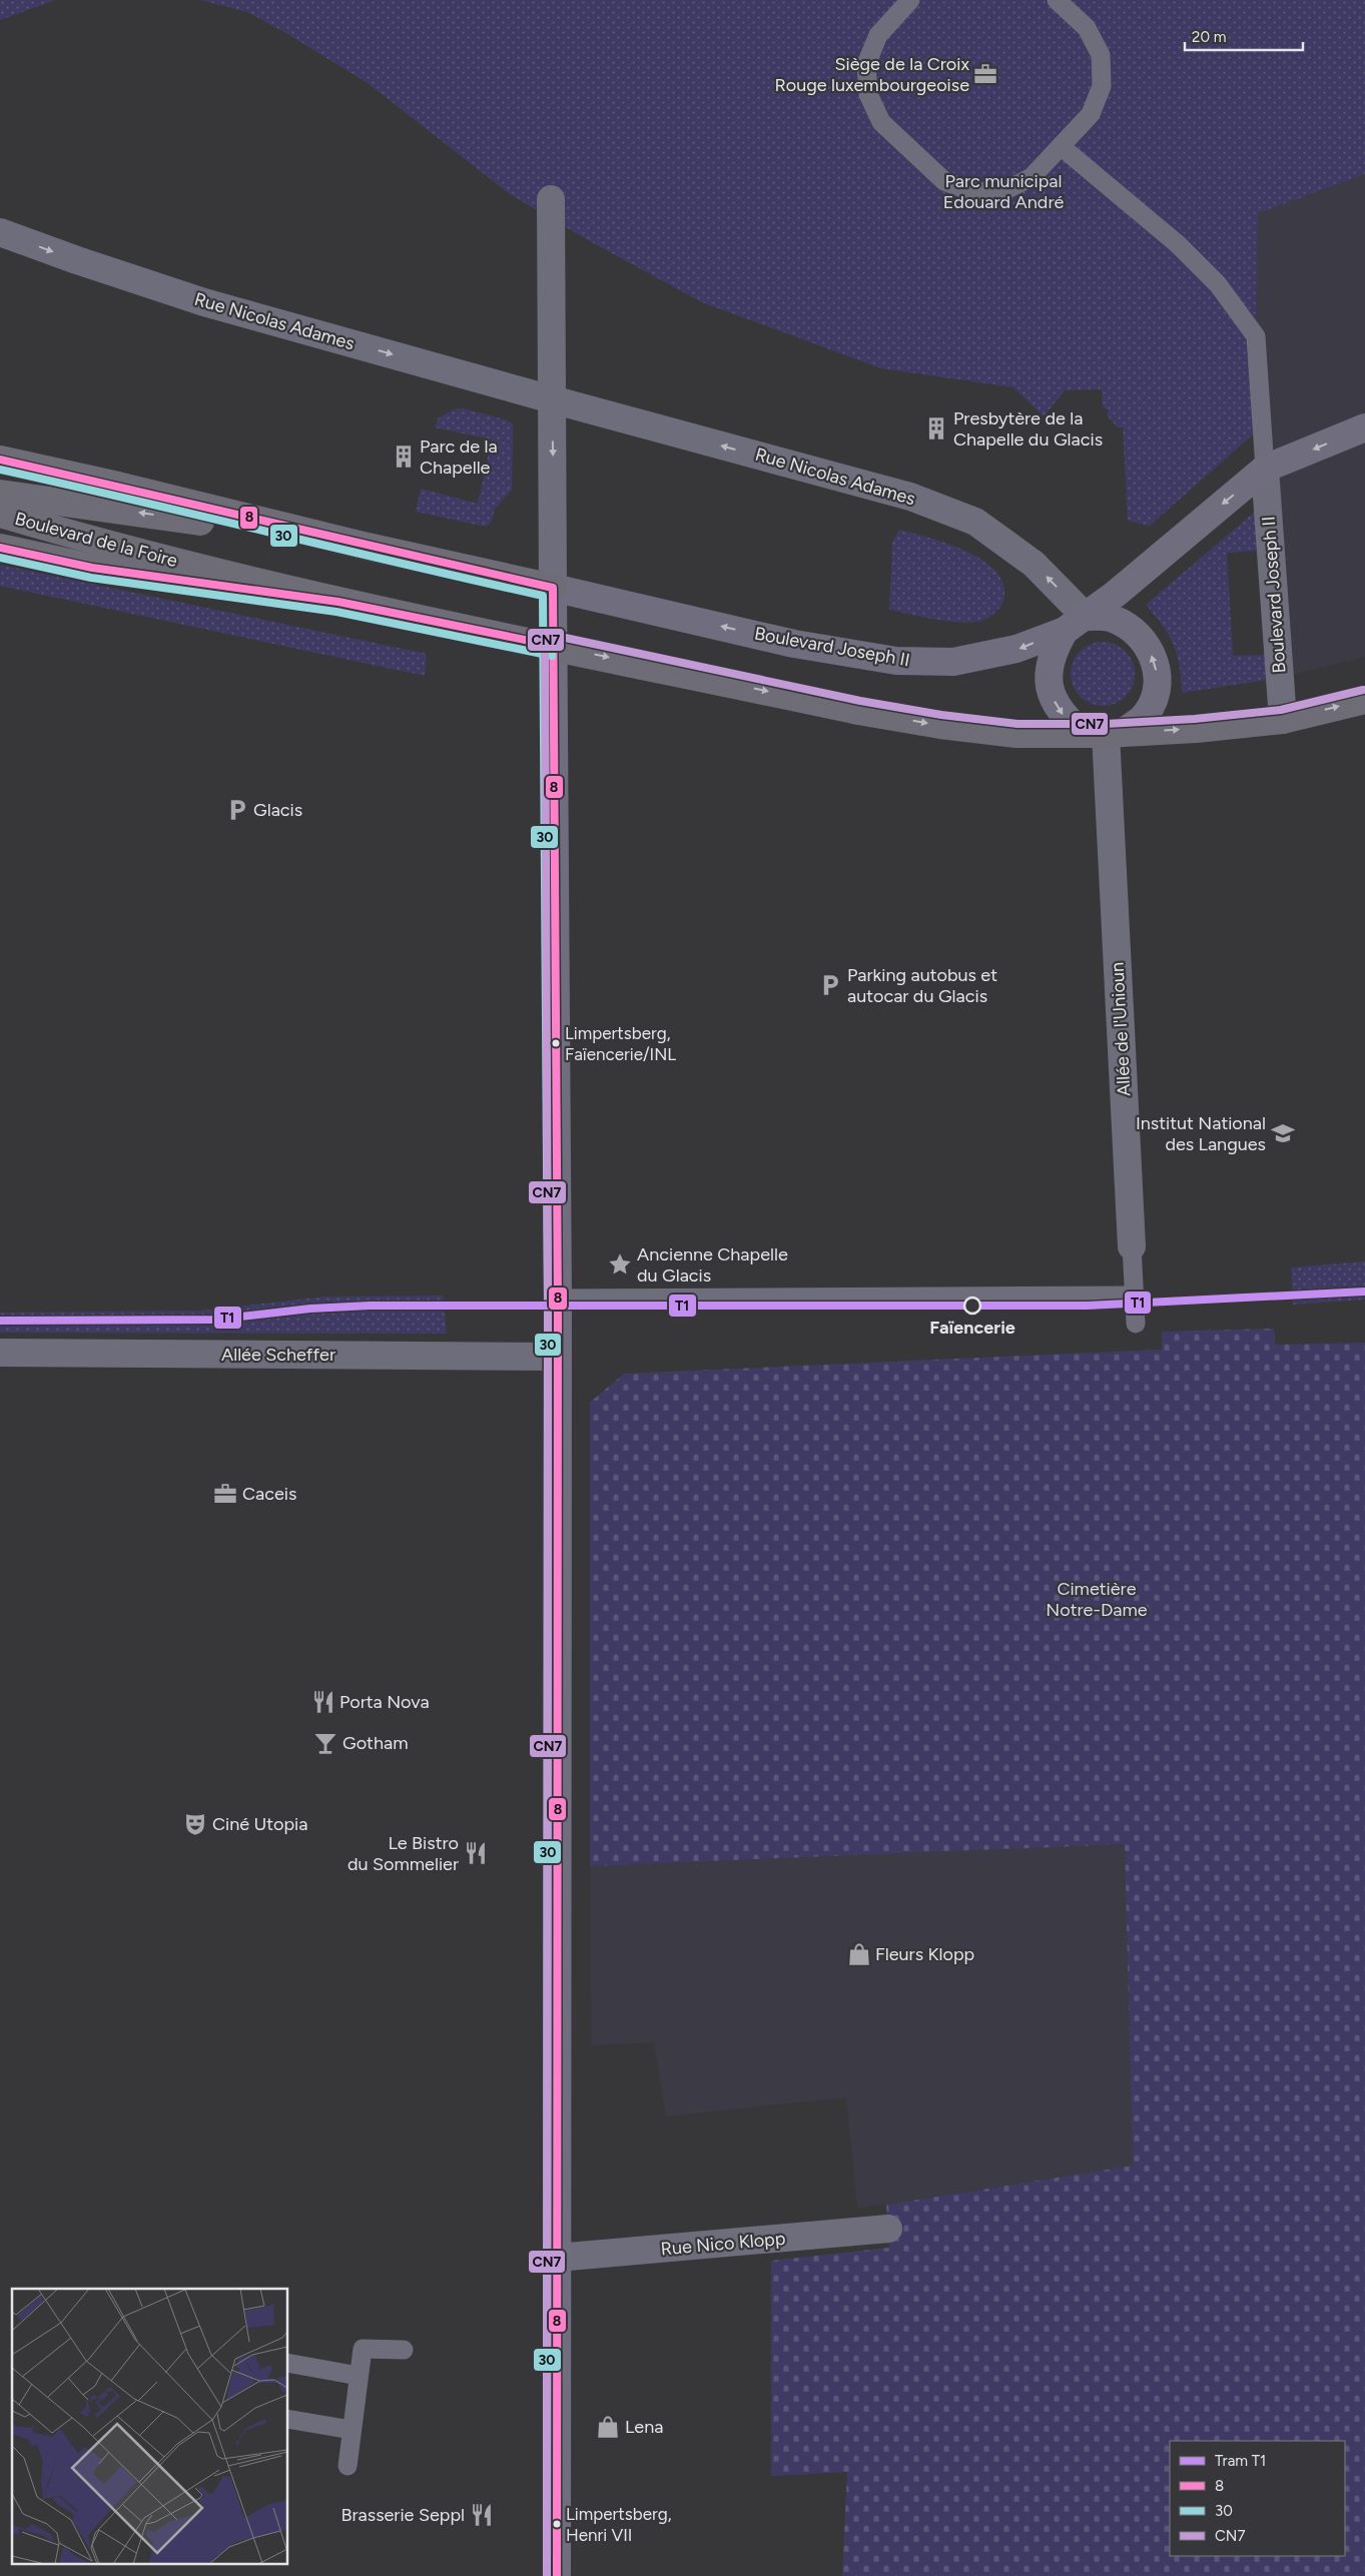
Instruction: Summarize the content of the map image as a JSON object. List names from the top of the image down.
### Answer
{
  "streets": {
    "main road": ["Boulevard de la Foire", "Boulevard Joseph II"],
    "street": [
      "Rue Nicolas Adames",
      "Allée de l'Unioun",
      "Allée Scheffer",
      "Rue Nico Klopp"
    ]
  },
  "crossings": [
    ["Rue Nicolas Adames", "Boulevard de la Foire"],
    ["Rue Nicolas Adames", "Boulevard Joseph II"],
    ["Rue Nicolas Adames", "Allée de l'Unioun"],
    ["Boulevard de la Foire", "Boulevard Joseph II"],
    ["Boulevard de la Foire", "Allée de l'Unioun"],
    ["Boulevard Joseph II", "Allée de l'Unioun"]
  ],
  "one_way": ["Boulevard Joseph II"],
  "parks": ["Parc municipal Edouard André", "Cimetière Notre-Dame"],
  "places": {
    "office": ["Siège de la Croix Rouge luxembourgeoise", "Caceis"],
    "building": ["Presbytère de la Chapelle du Glacis", "Parc de la Chapelle"],
    "parking": ["Glacis", "Parking autobus et autocar du Glacis"],
    "other": ["Limpertsberg, Faïencerie/INL", "Faïencerie", "Limpertsberg, Henri VII"],
    "school or university": ["Institut National des Langues"],
    "place": ["Ancienne Chapelle du Glacis"],
    "restaurant": ["Porta Nova", "Le Bistro du Sommelier", "Brasserie Seppl"],
    "bar": ["Gotham"],
    "theatre": ["Ciné Utopia"],
    "shop": ["Fleurs Klopp", "Lena"]
  },
  "lines": [
    "transit line 8",
    "transit line 30",
    "transit line CN7",
    "tram line T1"
  ],
  "legend": [
    "Tram T1",
    "8",
    "30",
    "CN7"
  ],
  "scale_bar": "20 m"
}
